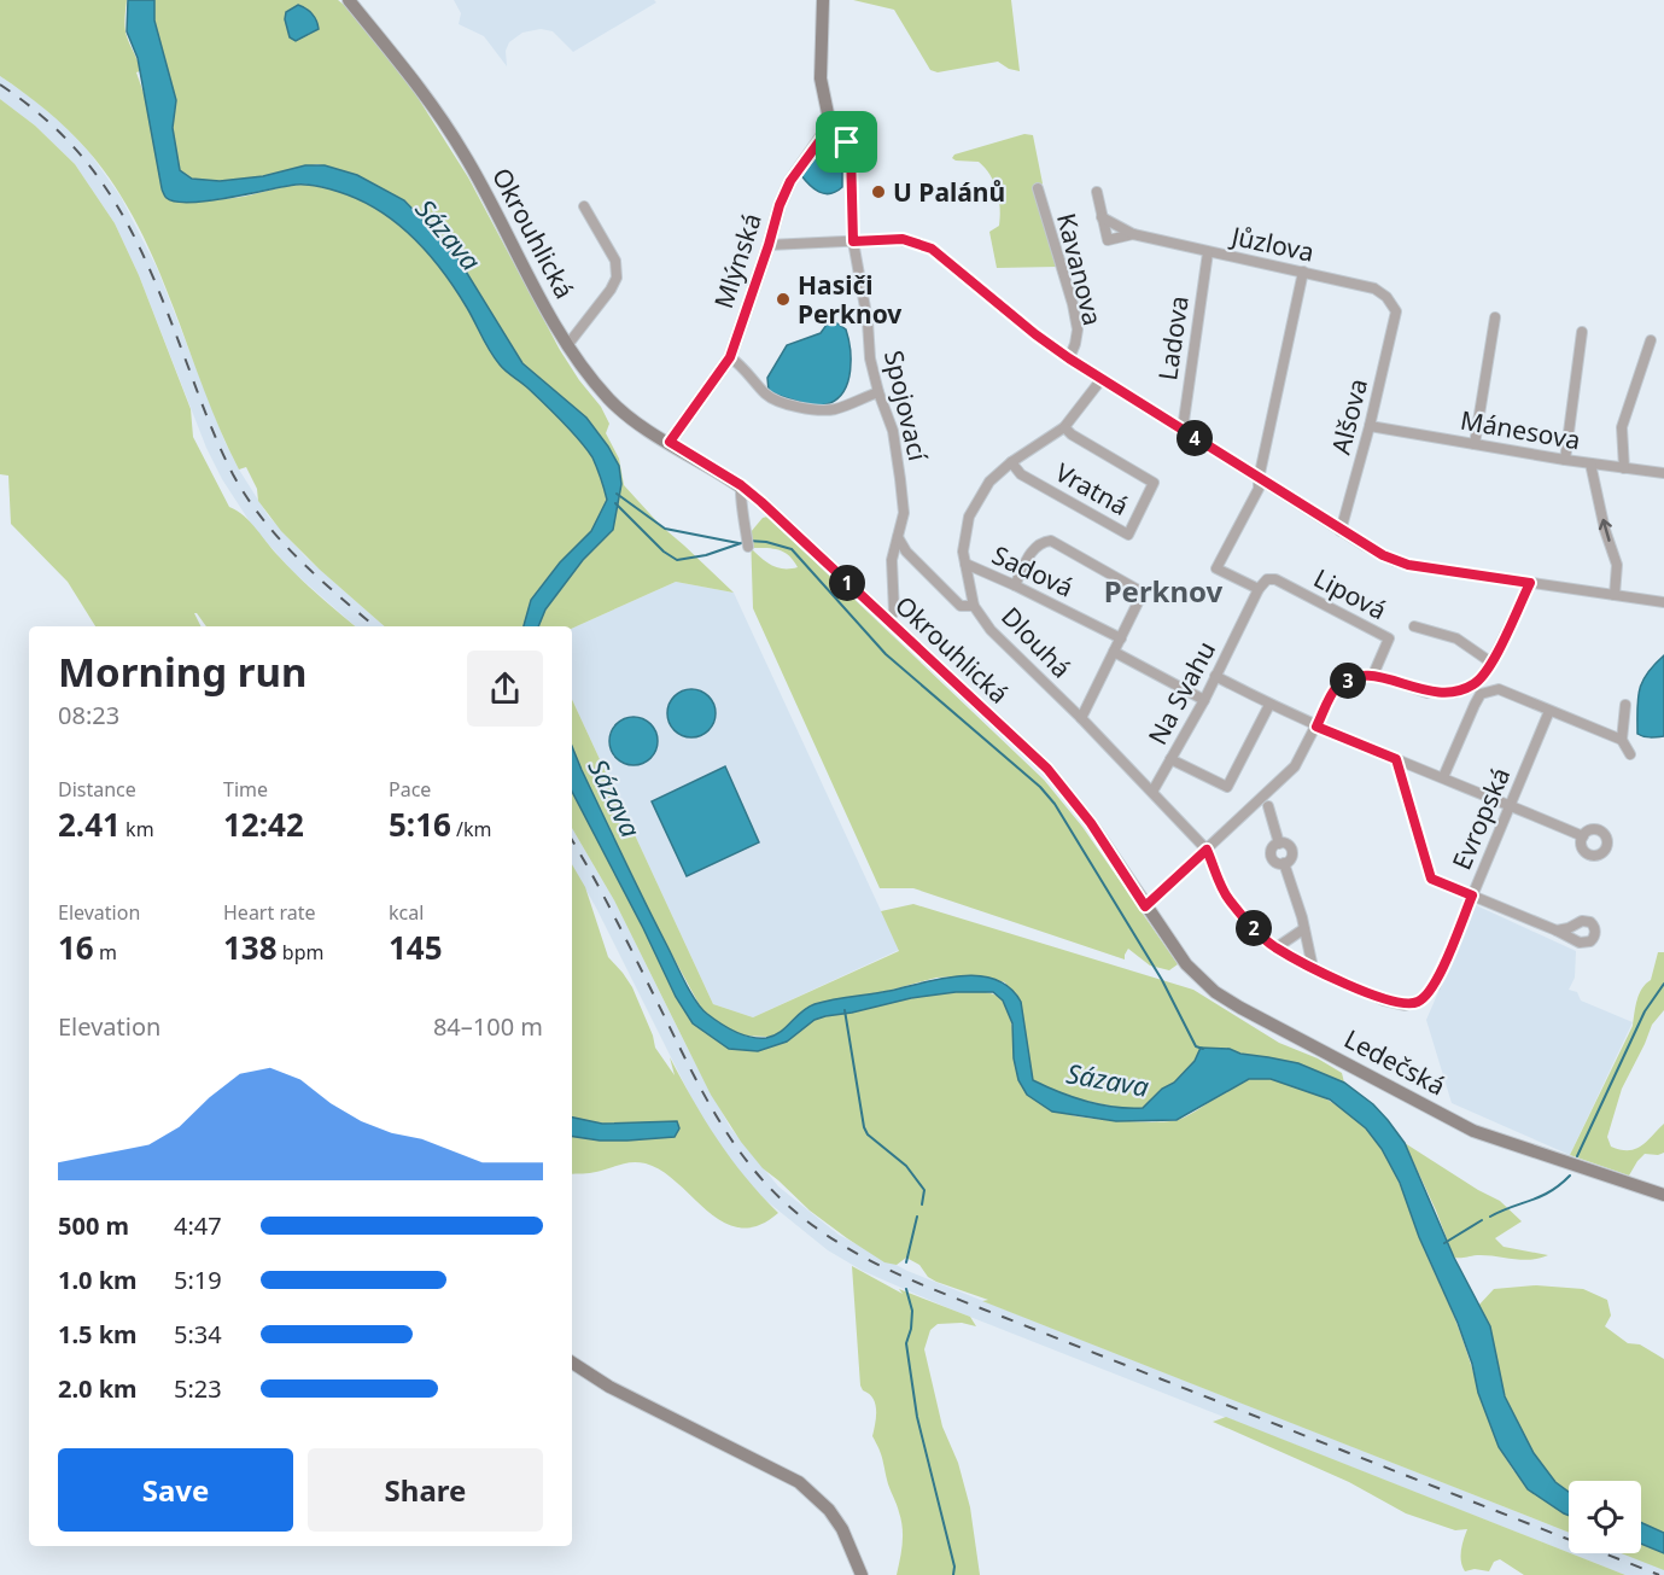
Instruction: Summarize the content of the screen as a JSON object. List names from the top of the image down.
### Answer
{
  "streets": {
    "main road": ["Okrouhlická", "Mlýnská", "Ledečská"],
    "street": [
      "Jůzlova",
      "Kavanova",
      "Ladova",
      "Spojovací",
      "Alšova",
      "Mánesova",
      "Vratná",
      "Sadová",
      "Lipová",
      "Dlouhá",
      "Na Svahu",
      "Evropská"
    ]
  },
  "crossings": [
    ["Okrouhlická", "Mlýnská"],
    ["Okrouhlická", "Spojovací"],
    ["Okrouhlická", "Ledečská"],
    ["Jůzlova", "Ladova"],
    ["Jůzlova", "Alšova"],
    ["Mlýnská", "Spojovací"],
    ["Alšova", "Mánesova"],
    ["Vratná", "Dlouhá"],
    ["Sadová", "Dlouhá"],
    ["Lipová", "Na Svahu"],
    ["Dlouhá", "Na Svahu"],
    ["Dlouhá", "Evropská"]
  ],
  "districts": ["Perknov"],
  "water": ["Sázava"],
  "places": ["U Palánů", "Hasiči Perknov"],
  "page": {
    "pins": [
      "4",
      "1",
      "3",
      "2"
    ],
    "heading": ["Morning run", "08:23"],
    "stats": [
      ["Distance", "2.41 km"],
      ["Time", "12:42"],
      ["Pace", "5:16 /km"],
      ["Elevation", "16 m"],
      ["Heart rate", "138 bpm"],
      ["kcal", "145"]
    ],
    "chart": ["Elevation", "84–100 m"],
    "list": [
      {
        "name": "500 m",
        "note": "4:47"
      },
      {
        "name": "1.0 km",
        "note": "5:19"
      },
      {
        "name": "1.5 km",
        "note": "5:34"
      },
      {
        "name": "2.0 km",
        "note": "5:23"
      }
    ],
    "buttons": ["Save", "Share"]
  }
}
